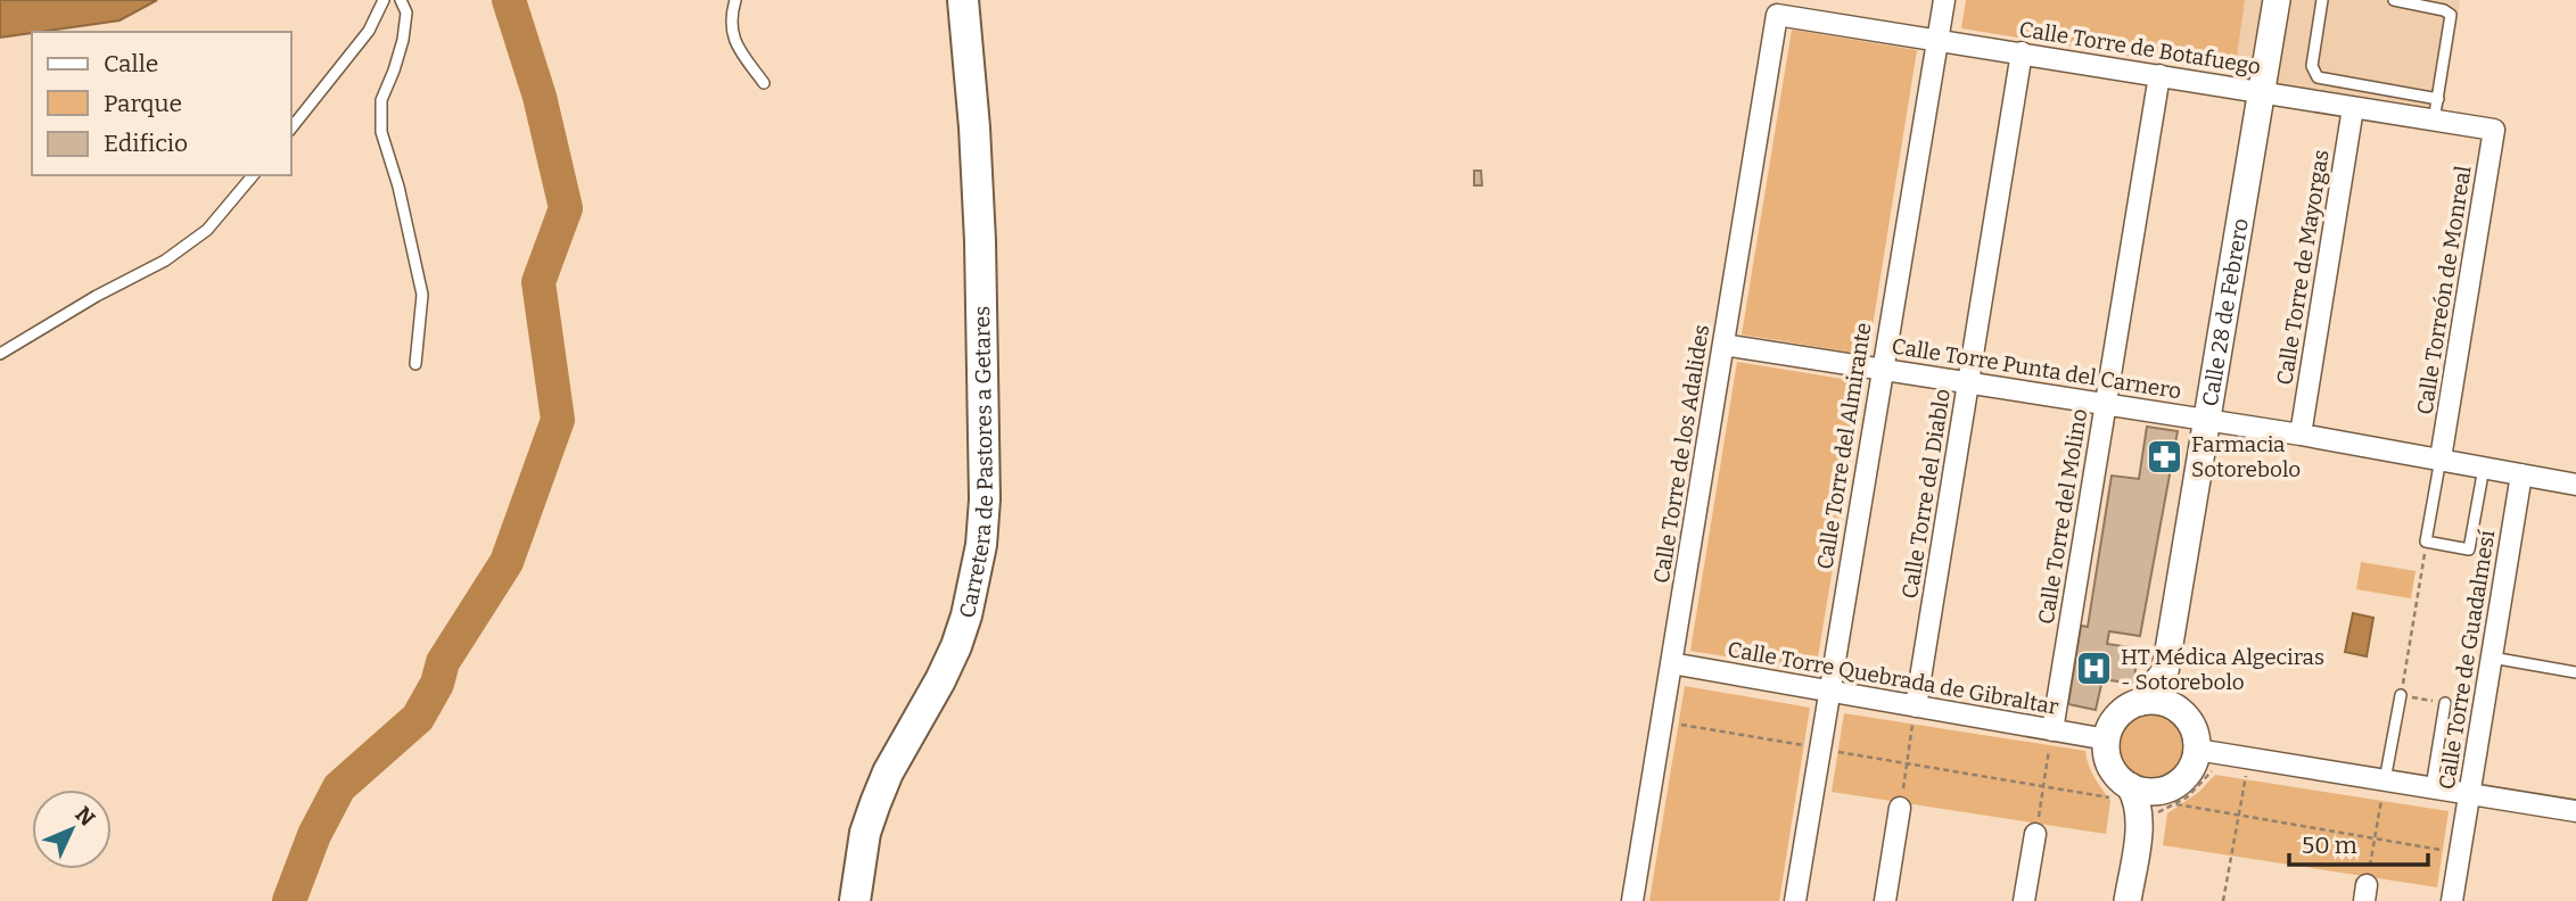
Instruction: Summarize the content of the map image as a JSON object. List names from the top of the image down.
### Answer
{
  "streets": {
    "main road": ["Carretera de Pastores a Getares"],
    "street": [
      "Calle Torre de Botafuego",
      "Calle Torre de Mayorgas",
      "Calle Torreón de Monreal",
      "Calle 28 de Febrero",
      "Calle Torre Punta del Carnero",
      "Calle Torre del Almirante",
      "Calle Torre de los Adalides",
      "Calle Torre del Diablo",
      "Calle Torre del Molino",
      "Calle Torre de Guadalmesí",
      "Calle Torre Quebrada de Gibraltar"
    ]
  },
  "crossings": [
    ["Calle Torre de Botafuego", "Calle Torre de Mayorgas"],
    ["Calle Torre de Botafuego", "Calle Torreón de Monreal"],
    ["Calle Torre de Botafuego", "Calle 28 de Febrero"],
    ["Calle Torre de Botafuego", "Calle Torre del Almirante"],
    ["Calle Torre de Botafuego", "Calle Torre de los Adalides"],
    ["Calle Torre de Botafuego", "Calle Torre del Diablo"],
    ["Calle Torre de Botafuego", "Calle Torre del Molino"],
    ["Calle Torre de Mayorgas", "Calle Torre Punta del Carnero"],
    ["Calle Torreón de Monreal", "Calle Torre Punta del Carnero"],
    ["Calle 28 de Febrero", "Calle Torre Punta del Carnero"],
    ["Calle 28 de Febrero", "Calle Torre Quebrada de Gibraltar"],
    ["Calle Torre Punta del Carnero", "Calle Torre del Almirante"],
    ["Calle Torre Punta del Carnero", "Calle Torre de los Adalides"],
    ["Calle Torre Punta del Carnero", "Calle Torre del Diablo"],
    ["Calle Torre Punta del Carnero", "Calle Torre del Molino"],
    ["Calle Torre Punta del Carnero", "Calle Torre de Guadalmesí"],
    ["Calle Torre del Almirante", "Calle Torre Quebrada de Gibraltar"],
    ["Calle Torre de los Adalides", "Calle Torre Quebrada de Gibraltar"],
    ["Calle Torre del Diablo", "Calle Torre Quebrada de Gibraltar"],
    ["Calle Torre del Molino", "Calle Torre Quebrada de Gibraltar"]
  ],
  "places": {
    "pharmacy": ["Farmacia Sotorebolo"],
    "hospital": ["HT Médica Algeciras - Sotorebolo"]
  },
  "legend": ["Calle", "Parque", "Edificio"],
  "scale_bar": "50 m",
  "north": "top right"
}
